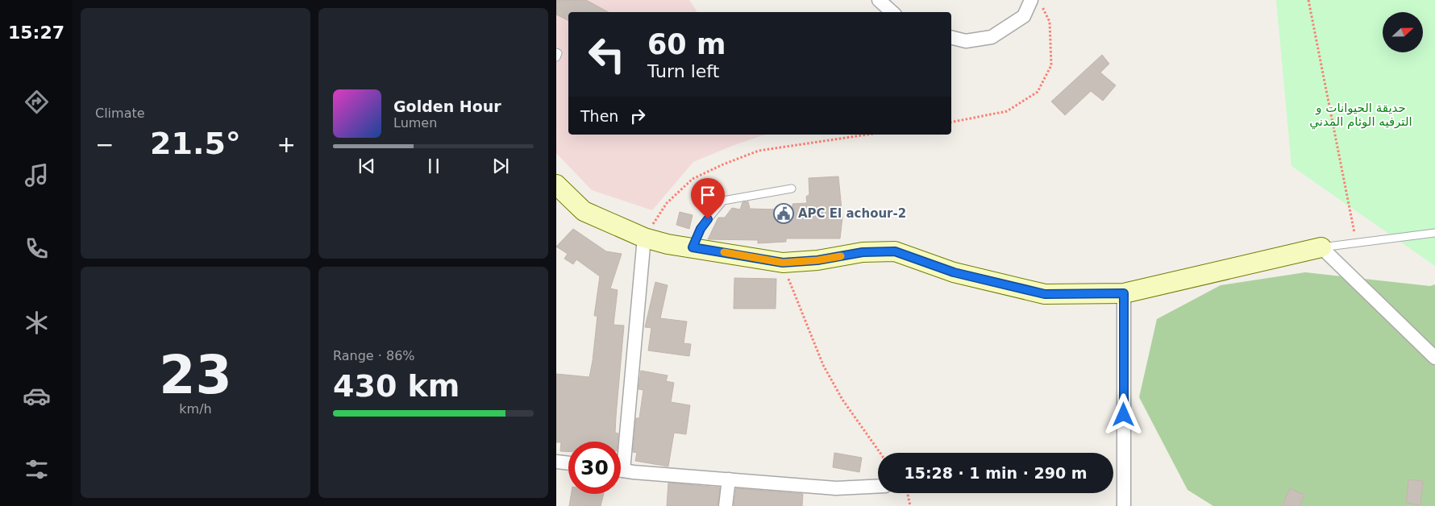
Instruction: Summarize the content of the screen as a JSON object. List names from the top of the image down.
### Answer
{
  "parks": ["حديقة الحيوانات و الترفيه الوئام المدني"],
  "places": {
    "public building": ["APC El achour-2"]
  },
  "north": "right",
  "page": {
    "tabs": "15:27",
    "tile": [
      "Climate",
      ["23", "km/h"],
      ["Range · 86%", "430 km"]
    ],
    "turn": ["60 m", "Turn left"],
    "song": ["Golden Hour", "Lumen"],
    "then": "Then",
    "heat": ["−", "21.5°", "+"],
    "limit": "30",
    "trip": "15:28 · 1 min · 290 m"
  }
}
